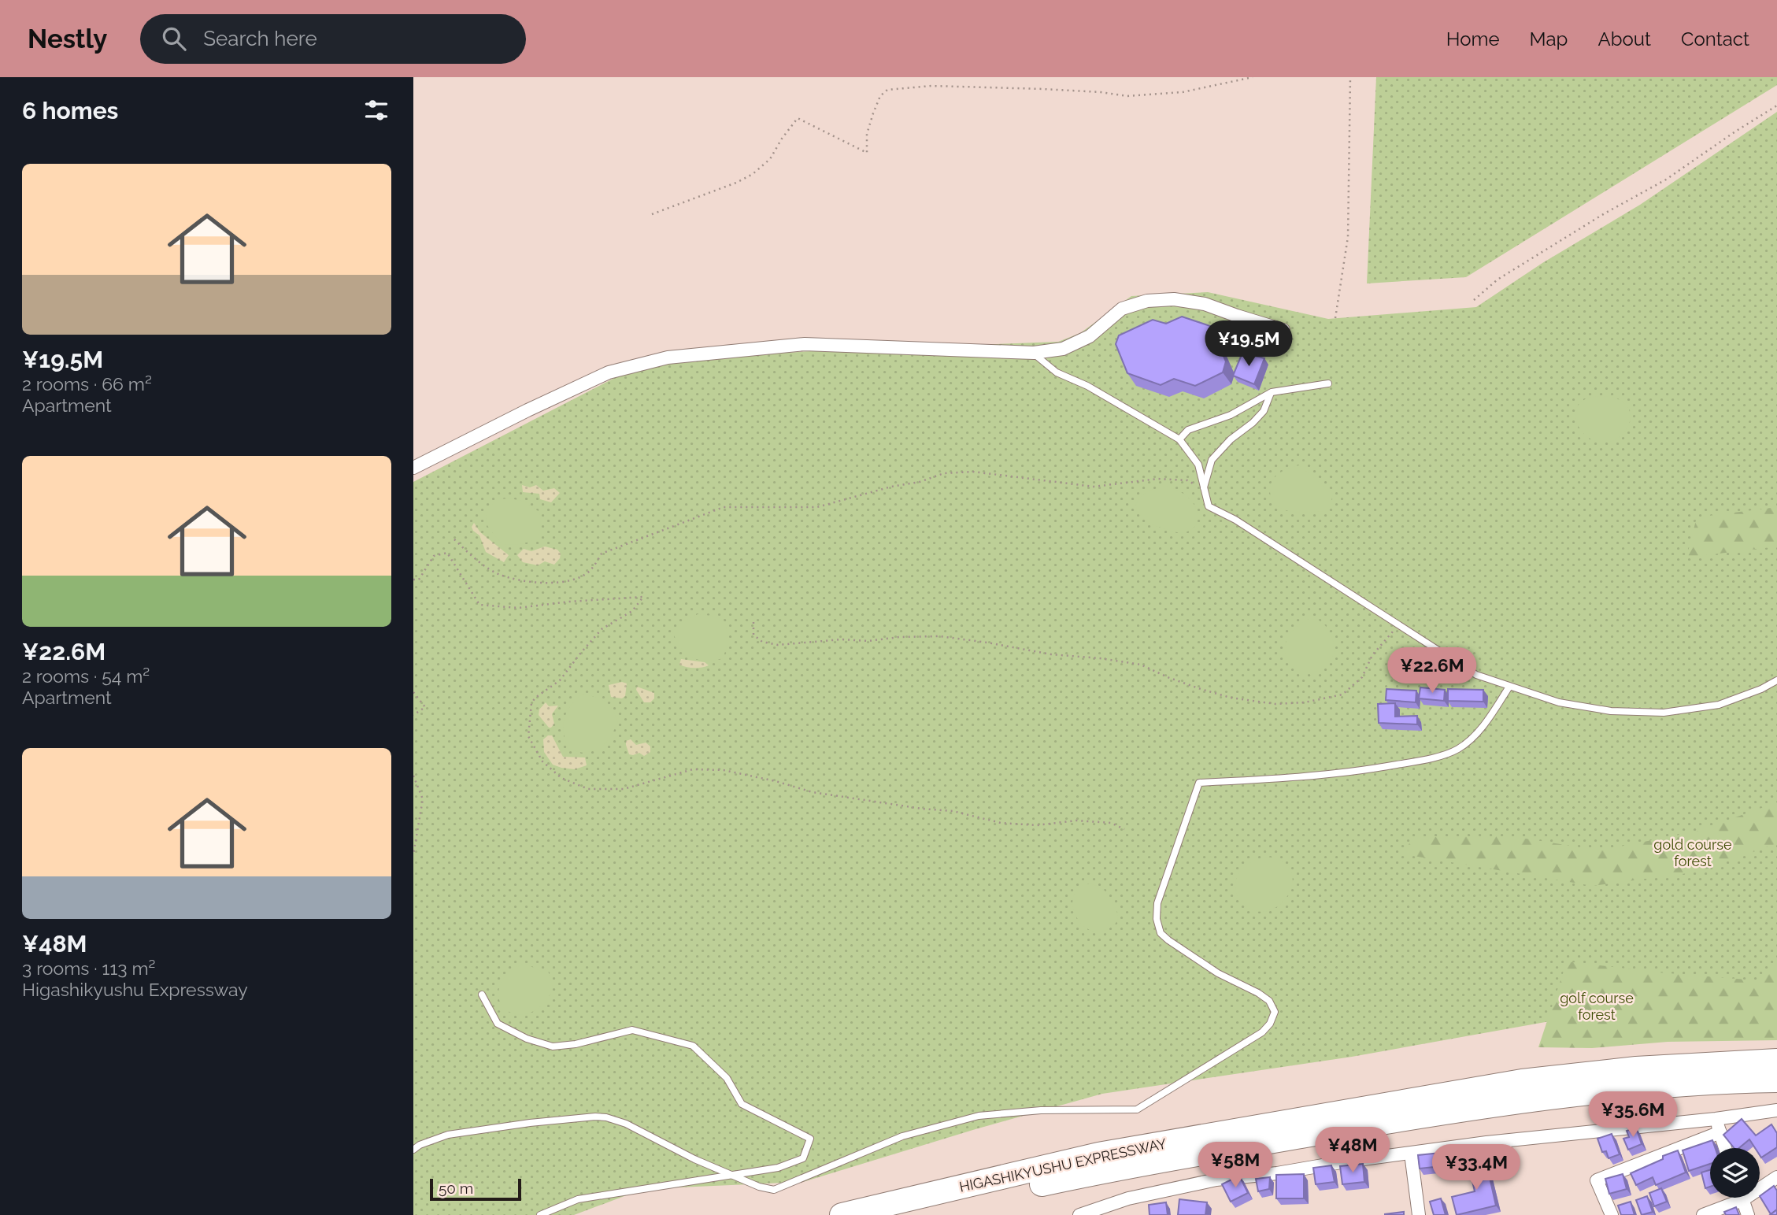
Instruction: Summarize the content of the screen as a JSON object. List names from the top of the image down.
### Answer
{
  "streets": {
    "highway": ["HIGASHIKYUSHU EXPRESSWAY"]
  },
  "parks": ["gold course forest", "golf course forest"],
  "scale_bar": "50 m",
  "page": {
    "header": "Nestly",
    "search": "Search here",
    "nav": [
      "Home",
      "Map",
      "About",
      "Contact"
    ],
    "heading": "6 homes",
    "list": [
      {
        "name": "¥19.5M",
        "note": "2 rooms · 66 m² · Apartment"
      },
      {
        "name": "¥22.6M",
        "note": "2 rooms · 54 m² · Apartment"
      },
      {
        "name": "¥48M",
        "note": "3 rooms · 113 m² · Higashikyushu Expressway"
      }
    ],
    "price": [
      "¥19.5M",
      "¥22.6M",
      "¥35.6M",
      "¥48M",
      "¥58M",
      "¥33.4M"
    ],
    "scale": "50 m"
  }
}
